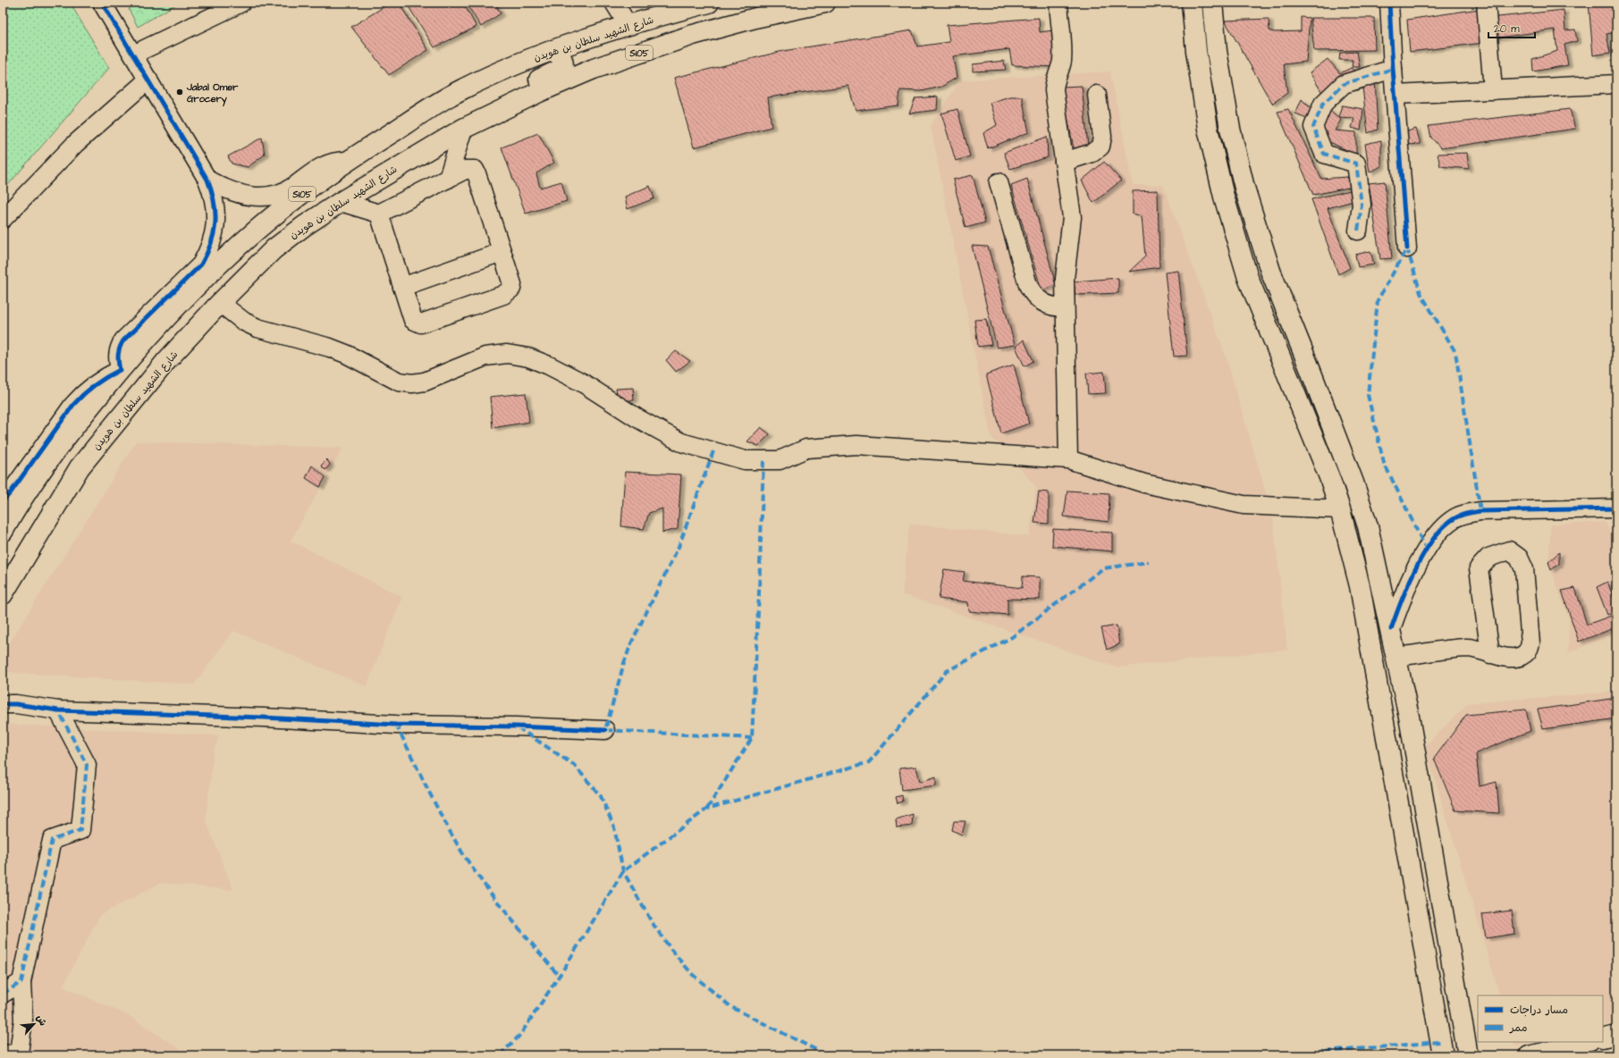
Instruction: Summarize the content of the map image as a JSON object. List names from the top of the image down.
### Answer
{
  "streets": {
    "main road": ["شارع الشهيد سلطان بن هويدن", "S105"]
  },
  "places": ["Jabal Omer Grocery"],
  "legend": ["مسار دراجات", "ممر"],
  "scale_bar": "20 m",
  "north": "top right"
}
